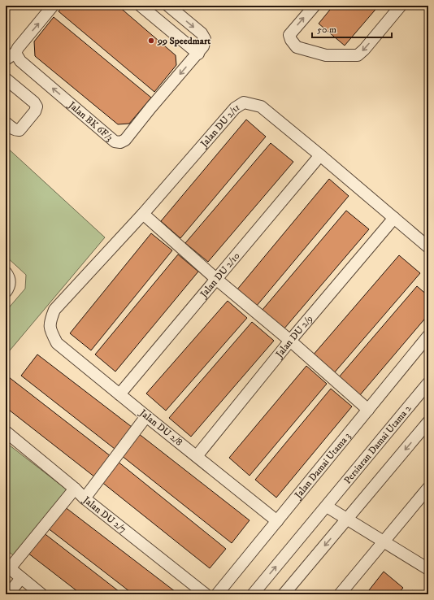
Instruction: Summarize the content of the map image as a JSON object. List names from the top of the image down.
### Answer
{
  "streets": {
    "street": [
      "Jalan BK 6F/3",
      "Jalan DU 2/11",
      "Jalan DU 2/10",
      "Jalan DU 2/9",
      "Jalan DU 2/8",
      "Persiaran Damai Utama 2",
      "Jalan Damai Utama 3",
      "Jalan DU 2/7"
    ]
  },
  "crossings": [
    ["Jalan DU 2/11", "Jalan DU 2/10"],
    ["Jalan DU 2/11", "Jalan DU 2/9"],
    ["Jalan DU 2/11", "Jalan DU 2/8"],
    ["Jalan DU 2/10", "Jalan DU 2/8"],
    ["Jalan DU 2/9", "Jalan DU 2/8"],
    ["Jalan DU 2/8", "Jalan Damai Utama 3"]
  ],
  "places": ["99 Speedmart"],
  "scale_bar": "50 m"
}
